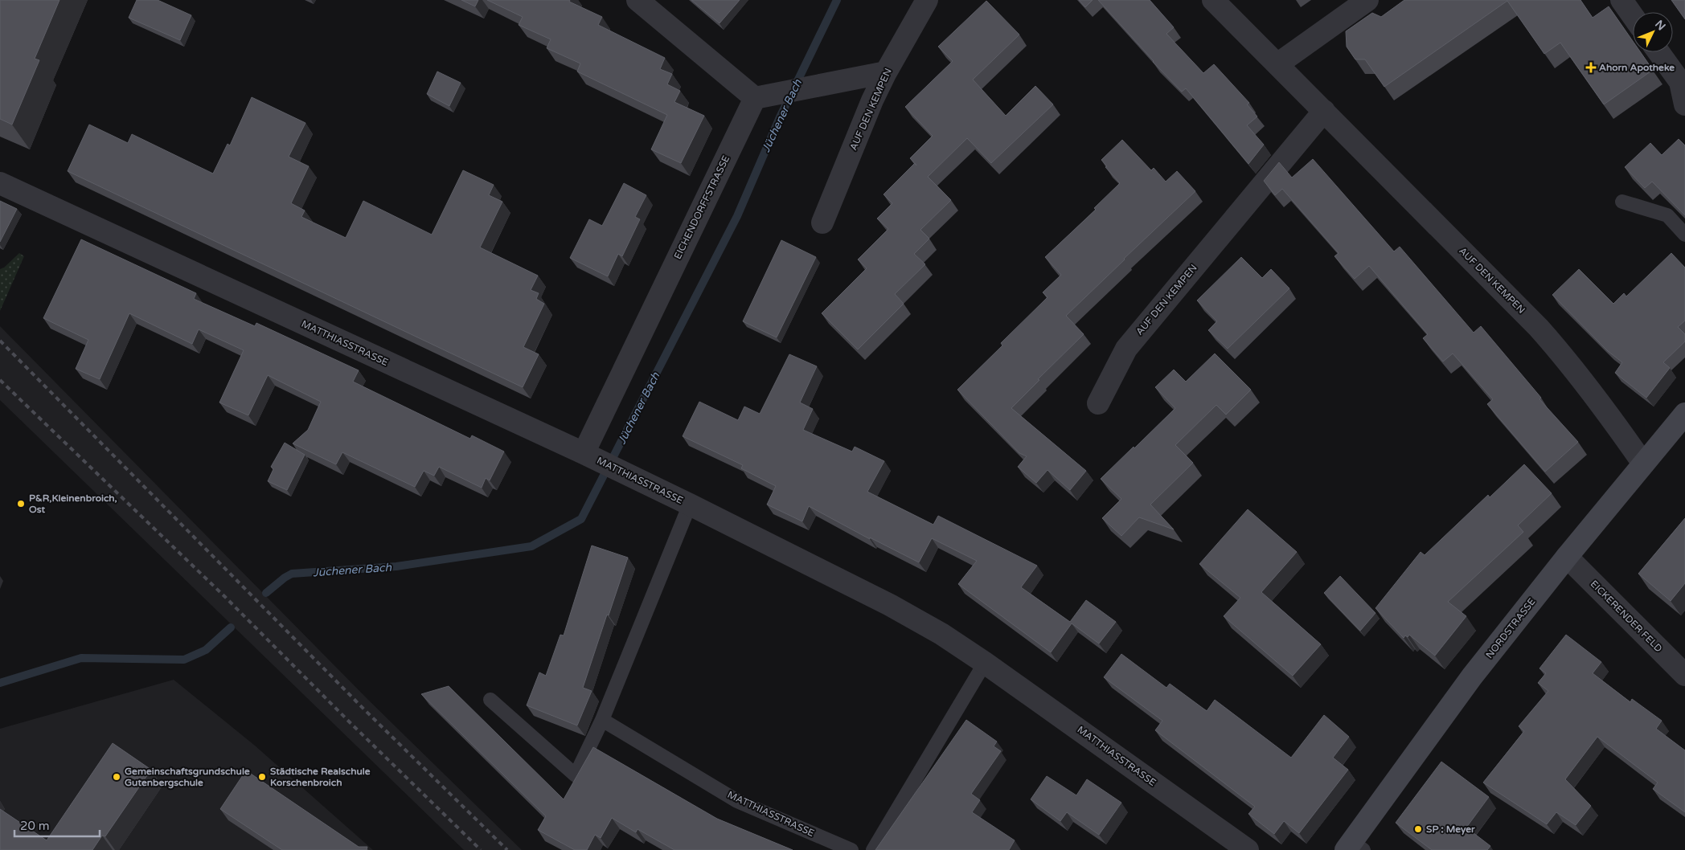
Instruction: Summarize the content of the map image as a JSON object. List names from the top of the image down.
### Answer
{
  "streets": {
    "street": [
      "AUF DEN KEMPEN",
      "EICHENDORFFSTRASSE",
      "MATTHIASSTRASSE",
      "EICKERENDER FELD",
      "NORDSTRASSE"
    ]
  },
  "crossings": [
    ["AUF DEN KEMPEN", "NORDSTRASSE"],
    ["EICHENDORFFSTRASSE", "MATTHIASSTRASSE"],
    ["EICKERENDER FELD", "NORDSTRASSE"]
  ],
  "water": ["Jüchener Bach"],
  "places": {
    "health": ["Ahorn Apotheke"],
    "other": [
      "P&R,Kleinenbroich, Ost",
      "Gemeinschaftsgrundschule Gutenbergschule",
      "Städtische Realschule Korschenbroich",
      "SP : Meyer"
    ]
  },
  "scale_bar": "20 m",
  "north": "top right"
}
